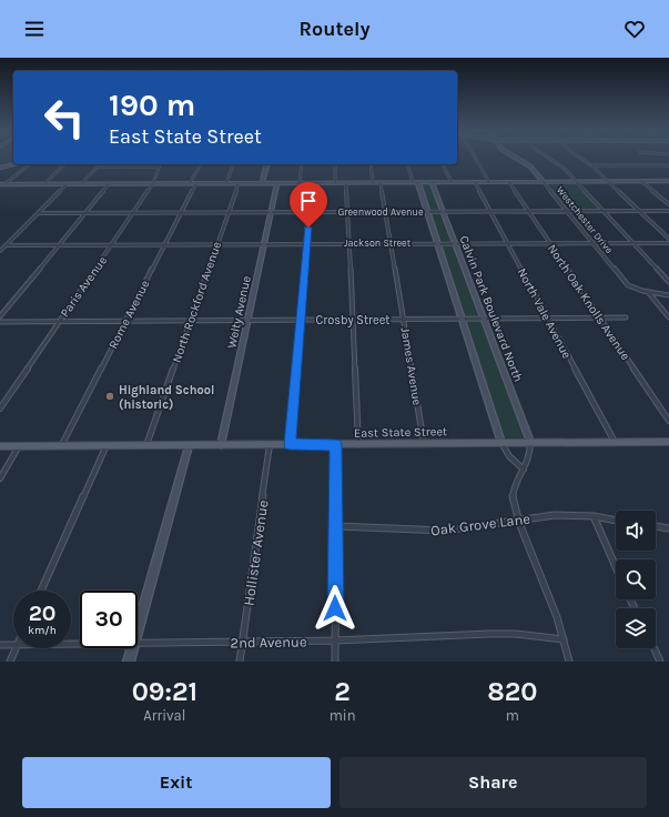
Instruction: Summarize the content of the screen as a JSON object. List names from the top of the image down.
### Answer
{
  "streets": {
    "main road": ["East State Street"],
    "street": [
      "Greenwood Avenue",
      "Westchester Drive",
      "Jackson Street",
      "Paris Avenue",
      "North Rockford Avenue",
      "North Oak Knolls Avenue",
      "Calvin Park Boulevard North",
      "Welty Avenue",
      "North Vale Avenue",
      "Rome Avenue",
      "Crosby Street",
      "James Avenue",
      "Oak Grove Lane",
      "Hollister Avenue",
      "2nd Avenue"
    ]
  },
  "crossings": [
    ["Greenwood Avenue", "Westchester Drive"],
    ["Greenwood Avenue", "Paris Avenue"],
    ["Greenwood Avenue", "North Rockford Avenue"],
    ["Greenwood Avenue", "North Oak Knolls Avenue"],
    ["Greenwood Avenue", "Calvin Park Boulevard North"],
    ["Greenwood Avenue", "Welty Avenue"],
    ["Greenwood Avenue", "North Vale Avenue"],
    ["Greenwood Avenue", "Rome Avenue"],
    ["Greenwood Avenue", "James Avenue"],
    ["Westchester Drive", "Jackson Street"],
    ["Jackson Street", "Paris Avenue"],
    ["Jackson Street", "North Rockford Avenue"],
    ["Jackson Street", "North Oak Knolls Avenue"],
    ["Jackson Street", "Calvin Park Boulevard North"],
    ["Jackson Street", "Welty Avenue"],
    ["Jackson Street", "North Vale Avenue"],
    ["Jackson Street", "Rome Avenue"],
    ["Jackson Street", "James Avenue"],
    ["Paris Avenue", "Crosby Street"],
    ["North Rockford Avenue", "Crosby Street"],
    ["North Rockford Avenue", "East State Street"],
    ["North Oak Knolls Avenue", "Crosby Street"],
    ["Calvin Park Boulevard North", "Crosby Street"],
    ["Calvin Park Boulevard North", "East State Street"],
    ["Welty Avenue", "Crosby Street"],
    ["Welty Avenue", "East State Street"],
    ["North Vale Avenue", "Crosby Street"],
    ["North Vale Avenue", "East State Street"],
    ["Rome Avenue", "Crosby Street"],
    ["Rome Avenue", "East State Street"],
    ["Crosby Street", "James Avenue"],
    ["James Avenue", "East State Street"],
    ["East State Street", "Hollister Avenue"],
    ["Hollister Avenue", "2nd Avenue"]
  ],
  "places": ["Highland School (historic)"],
  "page": {
    "header": "Routely",
    "turn": ["190 m", "East State Street"],
    "speed": "20 km/h",
    "limit": "30",
    "eta": [
      "09:21",
      "Arrival",
      "2",
      "min",
      "820",
      "m"
    ],
    "buttons": ["Exit", "Share"]
  }
}
